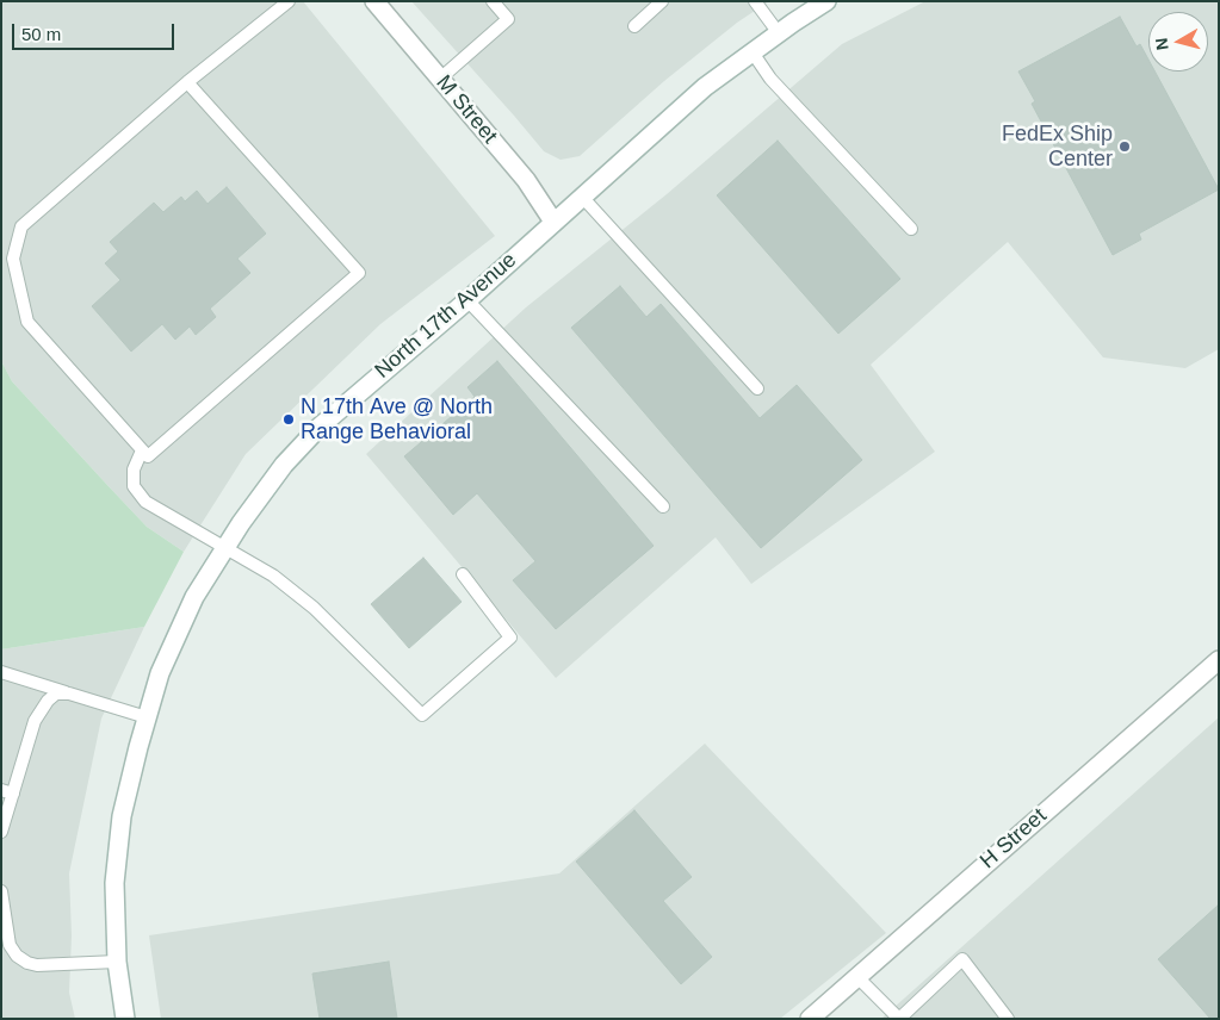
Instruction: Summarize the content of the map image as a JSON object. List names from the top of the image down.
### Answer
{
  "streets": {
    "street": ["M Street", "North 17th Avenue", "H Street"]
  },
  "crossings": [
    ["M Street", "North 17th Avenue"]
  ],
  "places": ["FedEx Ship Center", "N 17th Ave @ North Range Behavioral"],
  "scale_bar": "50 m",
  "north": "left"
}
